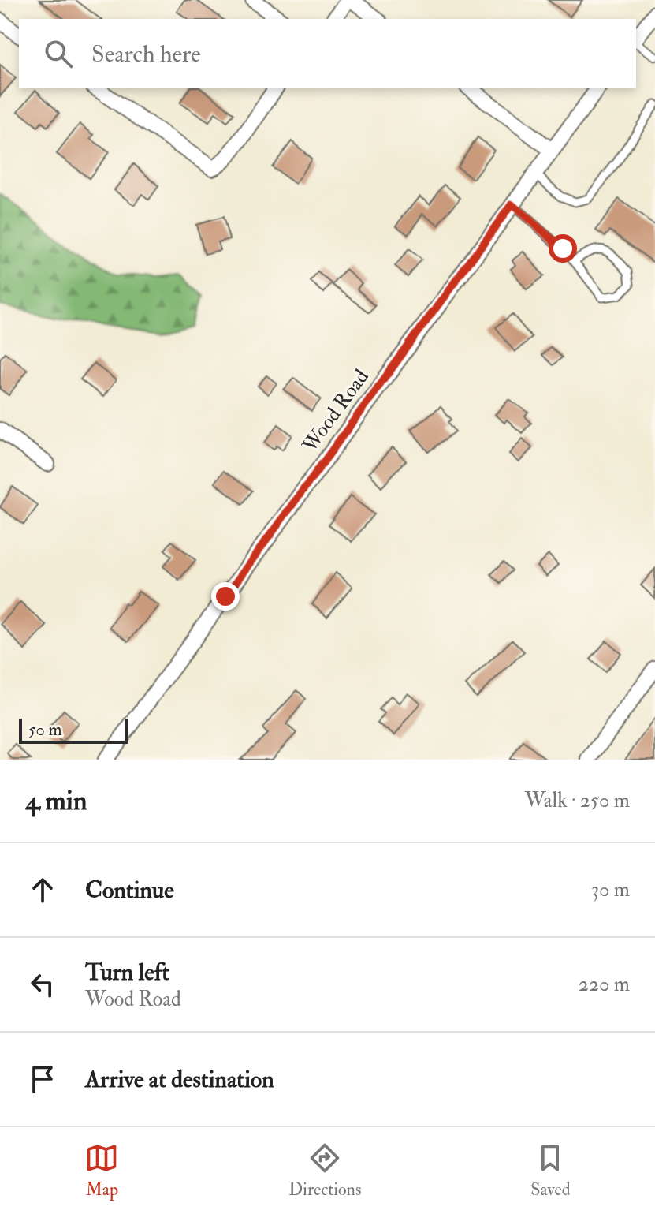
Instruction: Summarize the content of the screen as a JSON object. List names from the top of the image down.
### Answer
{
  "streets": {
    "street": ["Wood Road"]
  },
  "scale_bar": "50 m",
  "page": {
    "search": "Search here",
    "scale": "50 m",
    "heading": ["4 min", "Walk · 250 m"],
    "list": [
      ["Continue", "30 m"],
      ["Turn left", "Wood Road", "220 m"],
      "Arrive at destination"
    ],
    "nav": ["Map", "Directions", "Saved"]
  }
}
